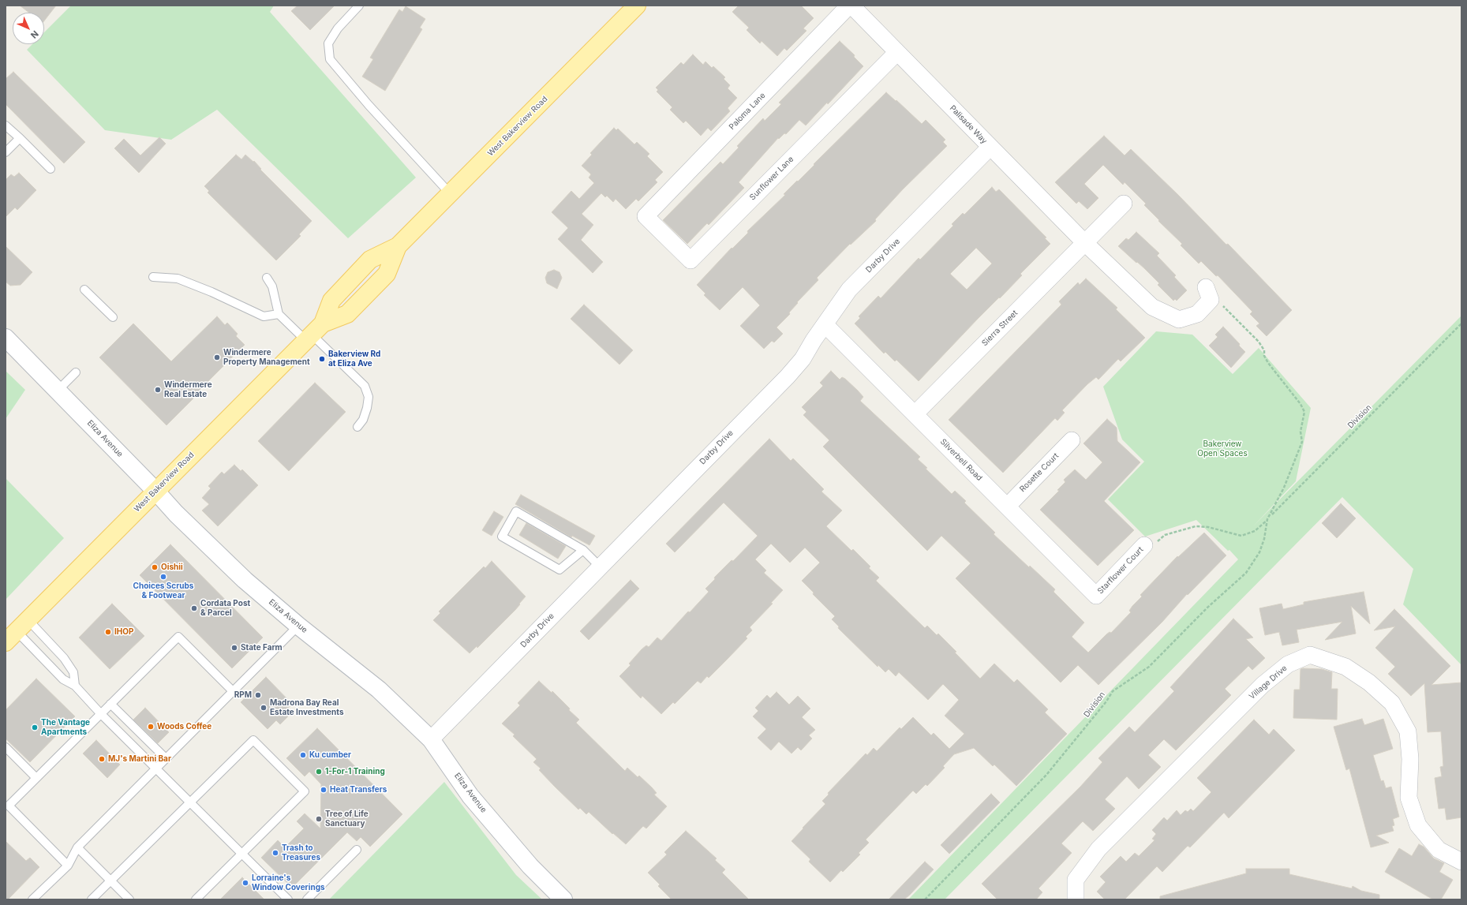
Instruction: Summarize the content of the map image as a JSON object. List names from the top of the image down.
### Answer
{
  "streets": {
    "main road": ["West Bakerview Road"],
    "street": [
      "Paloma Lane",
      "Palisade Way",
      "Sunflower Lane",
      "Darby Drive",
      "Sierra Street",
      "Eliza Avenue",
      "Silverbell Road",
      "Rosette Court",
      "Starflower Court",
      "Village Drive"
    ],
    "path": ["Division"]
  },
  "crossings": [
    ["Paloma Lane", "Sunflower Lane"],
    ["Palisade Way", "Sunflower Lane"],
    ["Palisade Way", "Darby Drive"],
    ["Palisade Way", "Sierra Street"],
    ["Palisade Way", "Division"],
    ["West Bakerview Road", "Eliza Avenue"],
    ["Darby Drive", "Eliza Avenue"],
    ["Darby Drive", "Silverbell Road"],
    ["Sierra Street", "Silverbell Road"],
    ["Division", "Starflower Court"],
    ["Silverbell Road", "Rosette Court"],
    ["Silverbell Road", "Starflower Court"]
  ],
  "parks": ["Bakerview Open Spaces"],
  "places": [
    "Windermere Property Management",
    "Bakerview Rd at Eliza Ave",
    "Windermere Real Estate",
    "Oishii",
    "Choices Scrubs & Footwear",
    "Cordata Post & Parcel",
    "IHOP",
    "State Farm",
    "RPM",
    "Madrona Bay Real Estate Investments",
    "Woods Coffee",
    "The Vantage Apartments",
    "Ku cumber",
    "MJ's Martini Bar",
    "1-For-1 Training",
    "Heat Transfers",
    "Tree of Life Sanctuary",
    "Trash to Treasures",
    "Lorraine's Window Coverings"
  ],
  "north": "bottom right"
}
